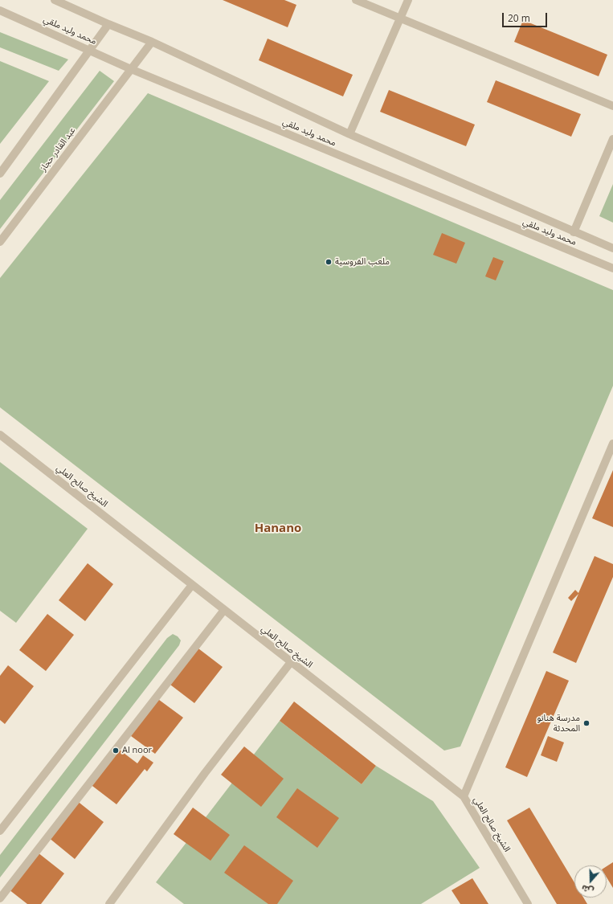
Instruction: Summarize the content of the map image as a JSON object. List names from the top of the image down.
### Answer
{
  "streets": {
    "street": ["محمد وليد ملقي", "عبد القادر حجاز", "الشيخ صالح العلي"]
  },
  "crossings": [
    ["محمد وليد ملقي", "عبد القادر حجاز"]
  ],
  "districts": ["Hanano"],
  "places": ["ملعب الفروسية", "مدرسة هنانو المحدثة", "Al noor"],
  "scale_bar": "20 m",
  "north": "bottom"
}
